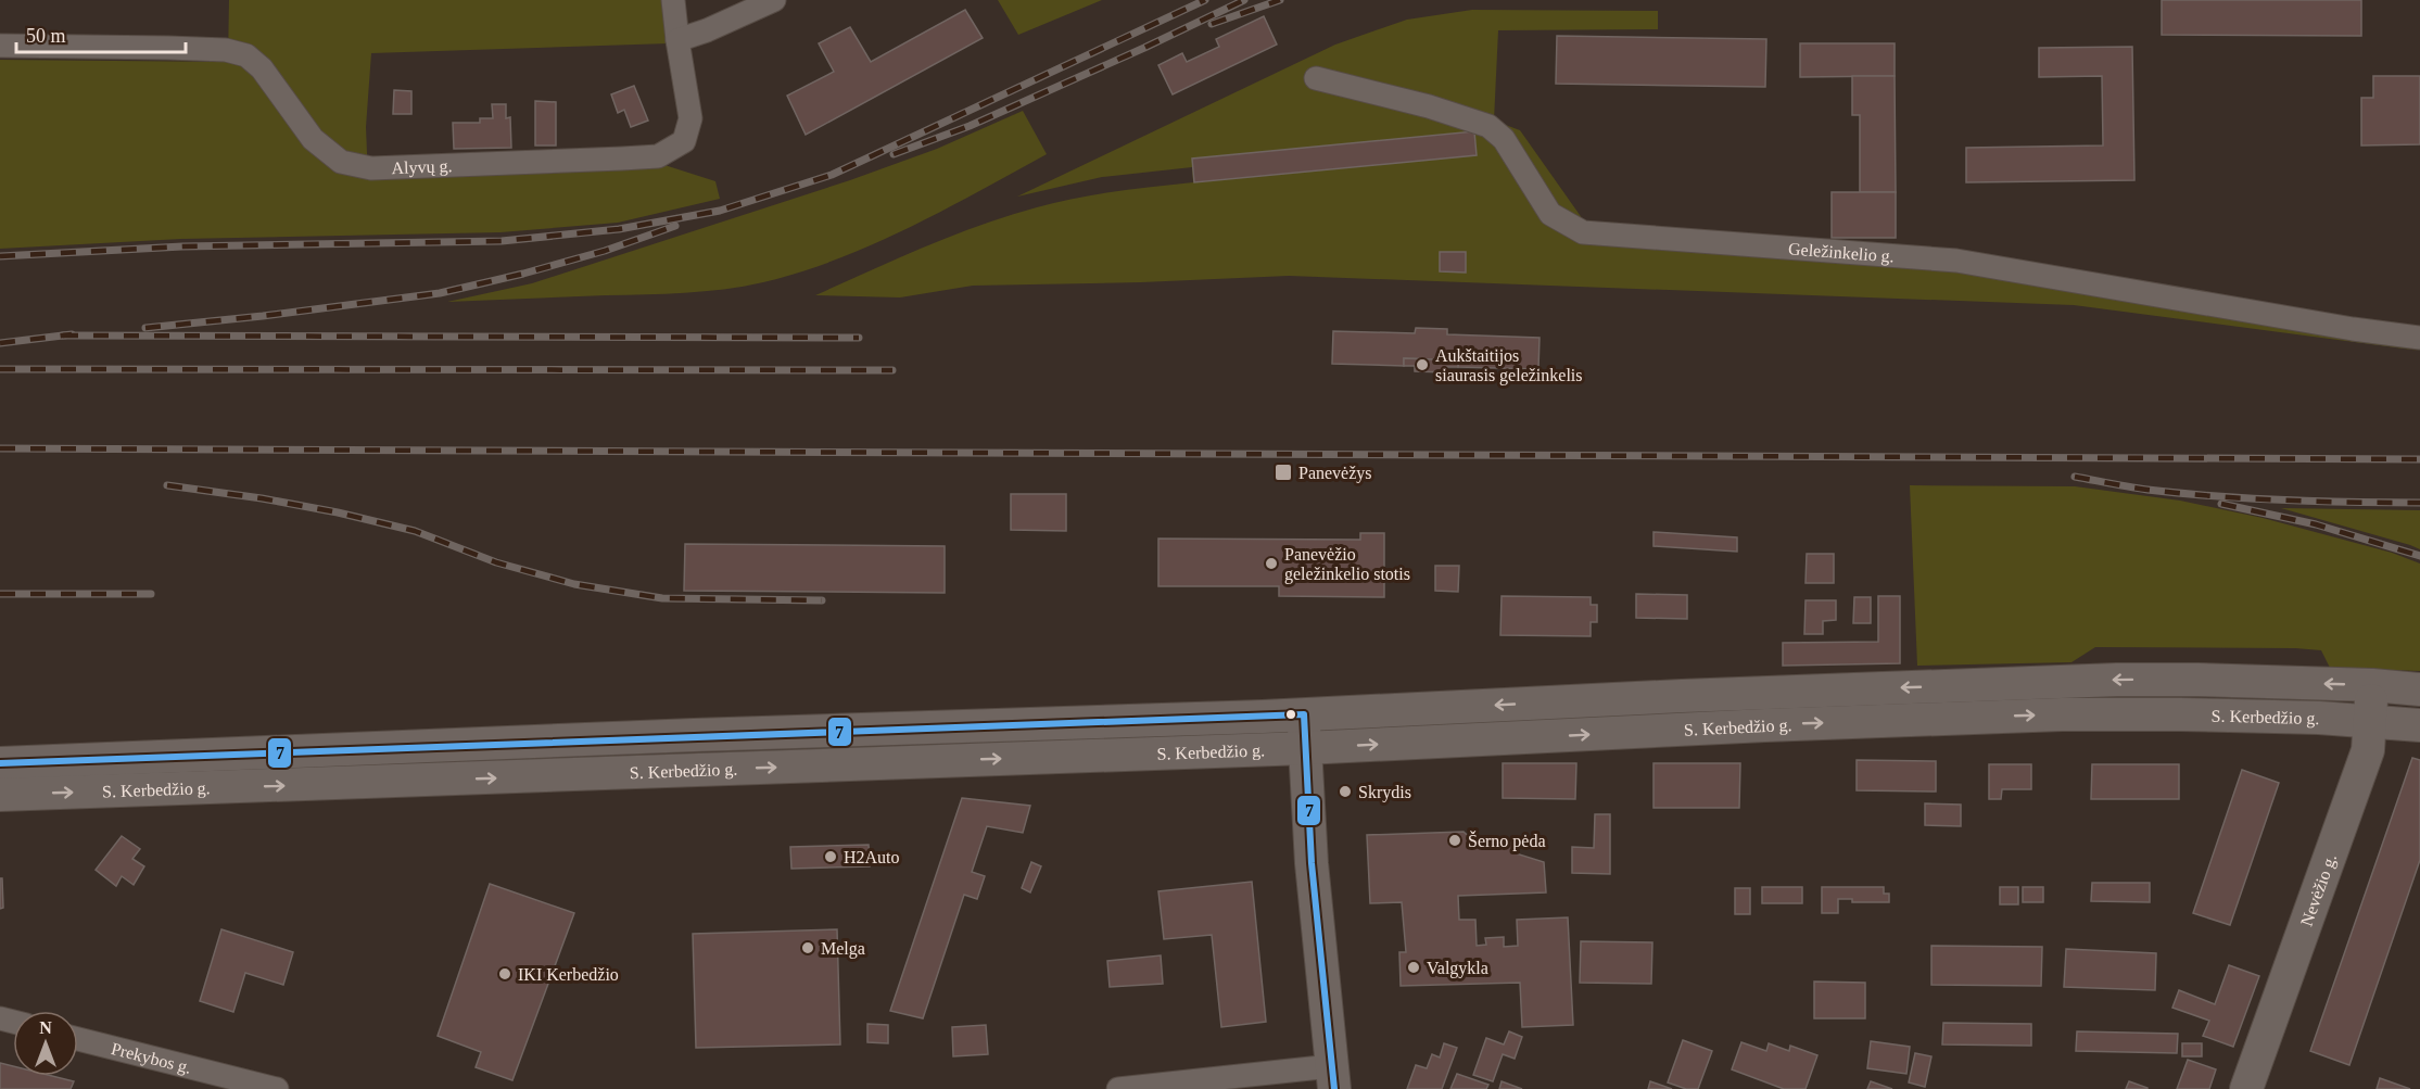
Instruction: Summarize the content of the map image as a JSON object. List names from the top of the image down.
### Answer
{
  "streets": {
    "main road": ["S. Kerbedžio g.", "Nevėžio g."],
    "street": ["Alyvų g.", "Geležinkelio g.", "Prekybos g."]
  },
  "crossings": [
    ["S. Kerbedžio g.", "Nevėžio g."]
  ],
  "places": {
    "other": [
      "Aukštaitijos siaurasis geležinkelis",
      "Panevėžio geležinkelio stotis",
      "Skrydis",
      "Šerno pėda",
      "H2Auto",
      "Melga",
      "Valgykla",
      "IKI Kerbedžio"
    ],
    "transit": ["Panevėžys"]
  },
  "lines": ["transit line 7"],
  "scale_bar": "50 m",
  "north": "top"
}
